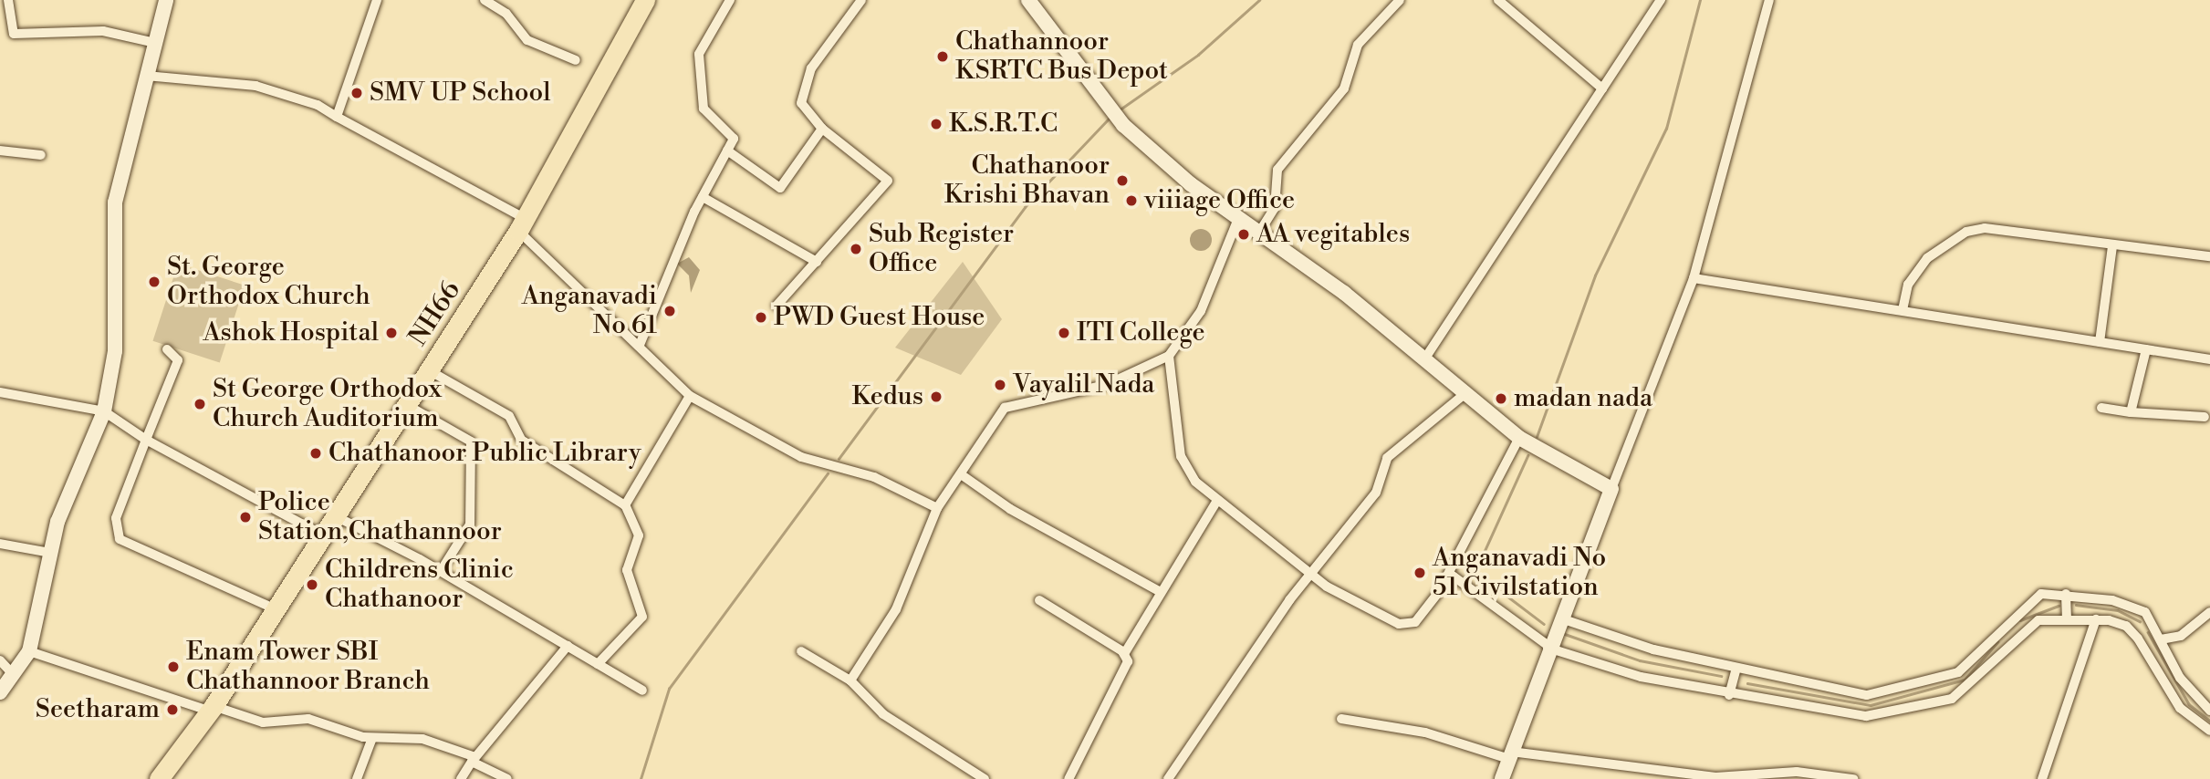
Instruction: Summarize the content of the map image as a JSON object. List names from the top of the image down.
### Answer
{
  "streets": {
    "highway": ["NH66"]
  },
  "places": [
    "Chathannoor KSRTC Bus Depot",
    "SMV UP School",
    "K.S.R.T.C",
    "Chathanoor Krishi Bhavan",
    "viiiage Office",
    "AA vegitables",
    "Sub Register Office",
    "St. George Orthodox Church",
    "Anganavadi No 61",
    "PWD Guest House",
    "Ashok Hospital",
    "ITI College",
    "Vayalil Nada",
    "Kedus",
    "madan nada",
    "St George Orthodox Church Auditorium",
    "Chathanoor Public Library",
    "Police Station,Chathannoor",
    "Anganavadi No 51 Civilstation",
    "Childrens Clinic Chathanoor",
    "Enam Tower SBI Chathannoor Branch",
    "Seetharam"
  ]
}
